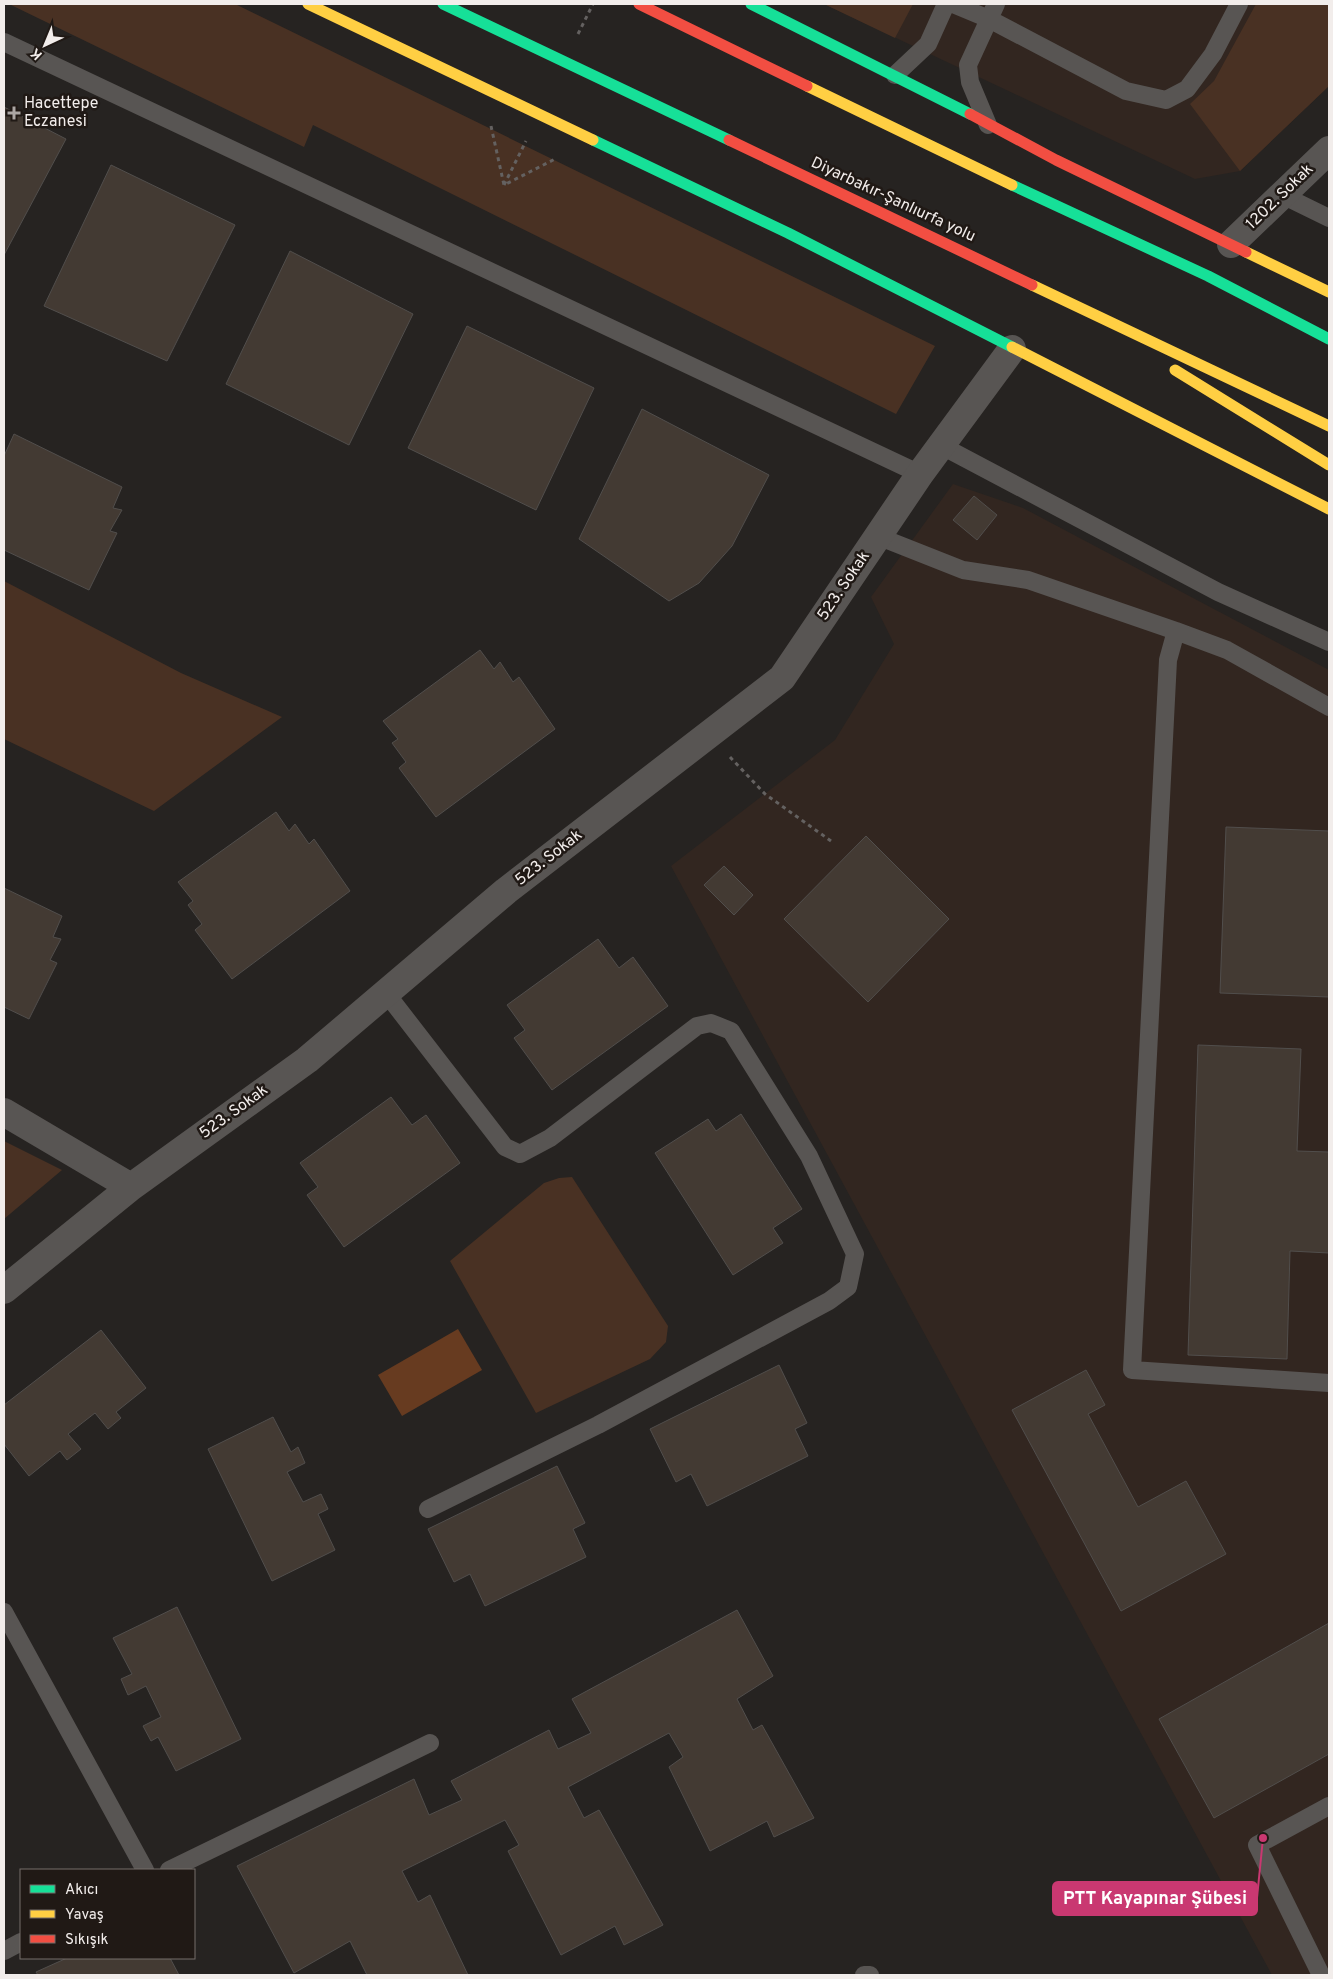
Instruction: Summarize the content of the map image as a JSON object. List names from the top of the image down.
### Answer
{
  "streets": {
    "highway": ["Diyarbakır-Şanlıurfa yolu"],
    "street": ["1202. Sokak", "523. Sokak"]
  },
  "places": {
    "health": ["Hacettepe Eczanesi"],
    "other": ["PTT Kayapınar Şübesi"]
  },
  "legend": ["Akıcı", "Yavaş", "Sıkışık"],
  "north": "bottom left"
}
